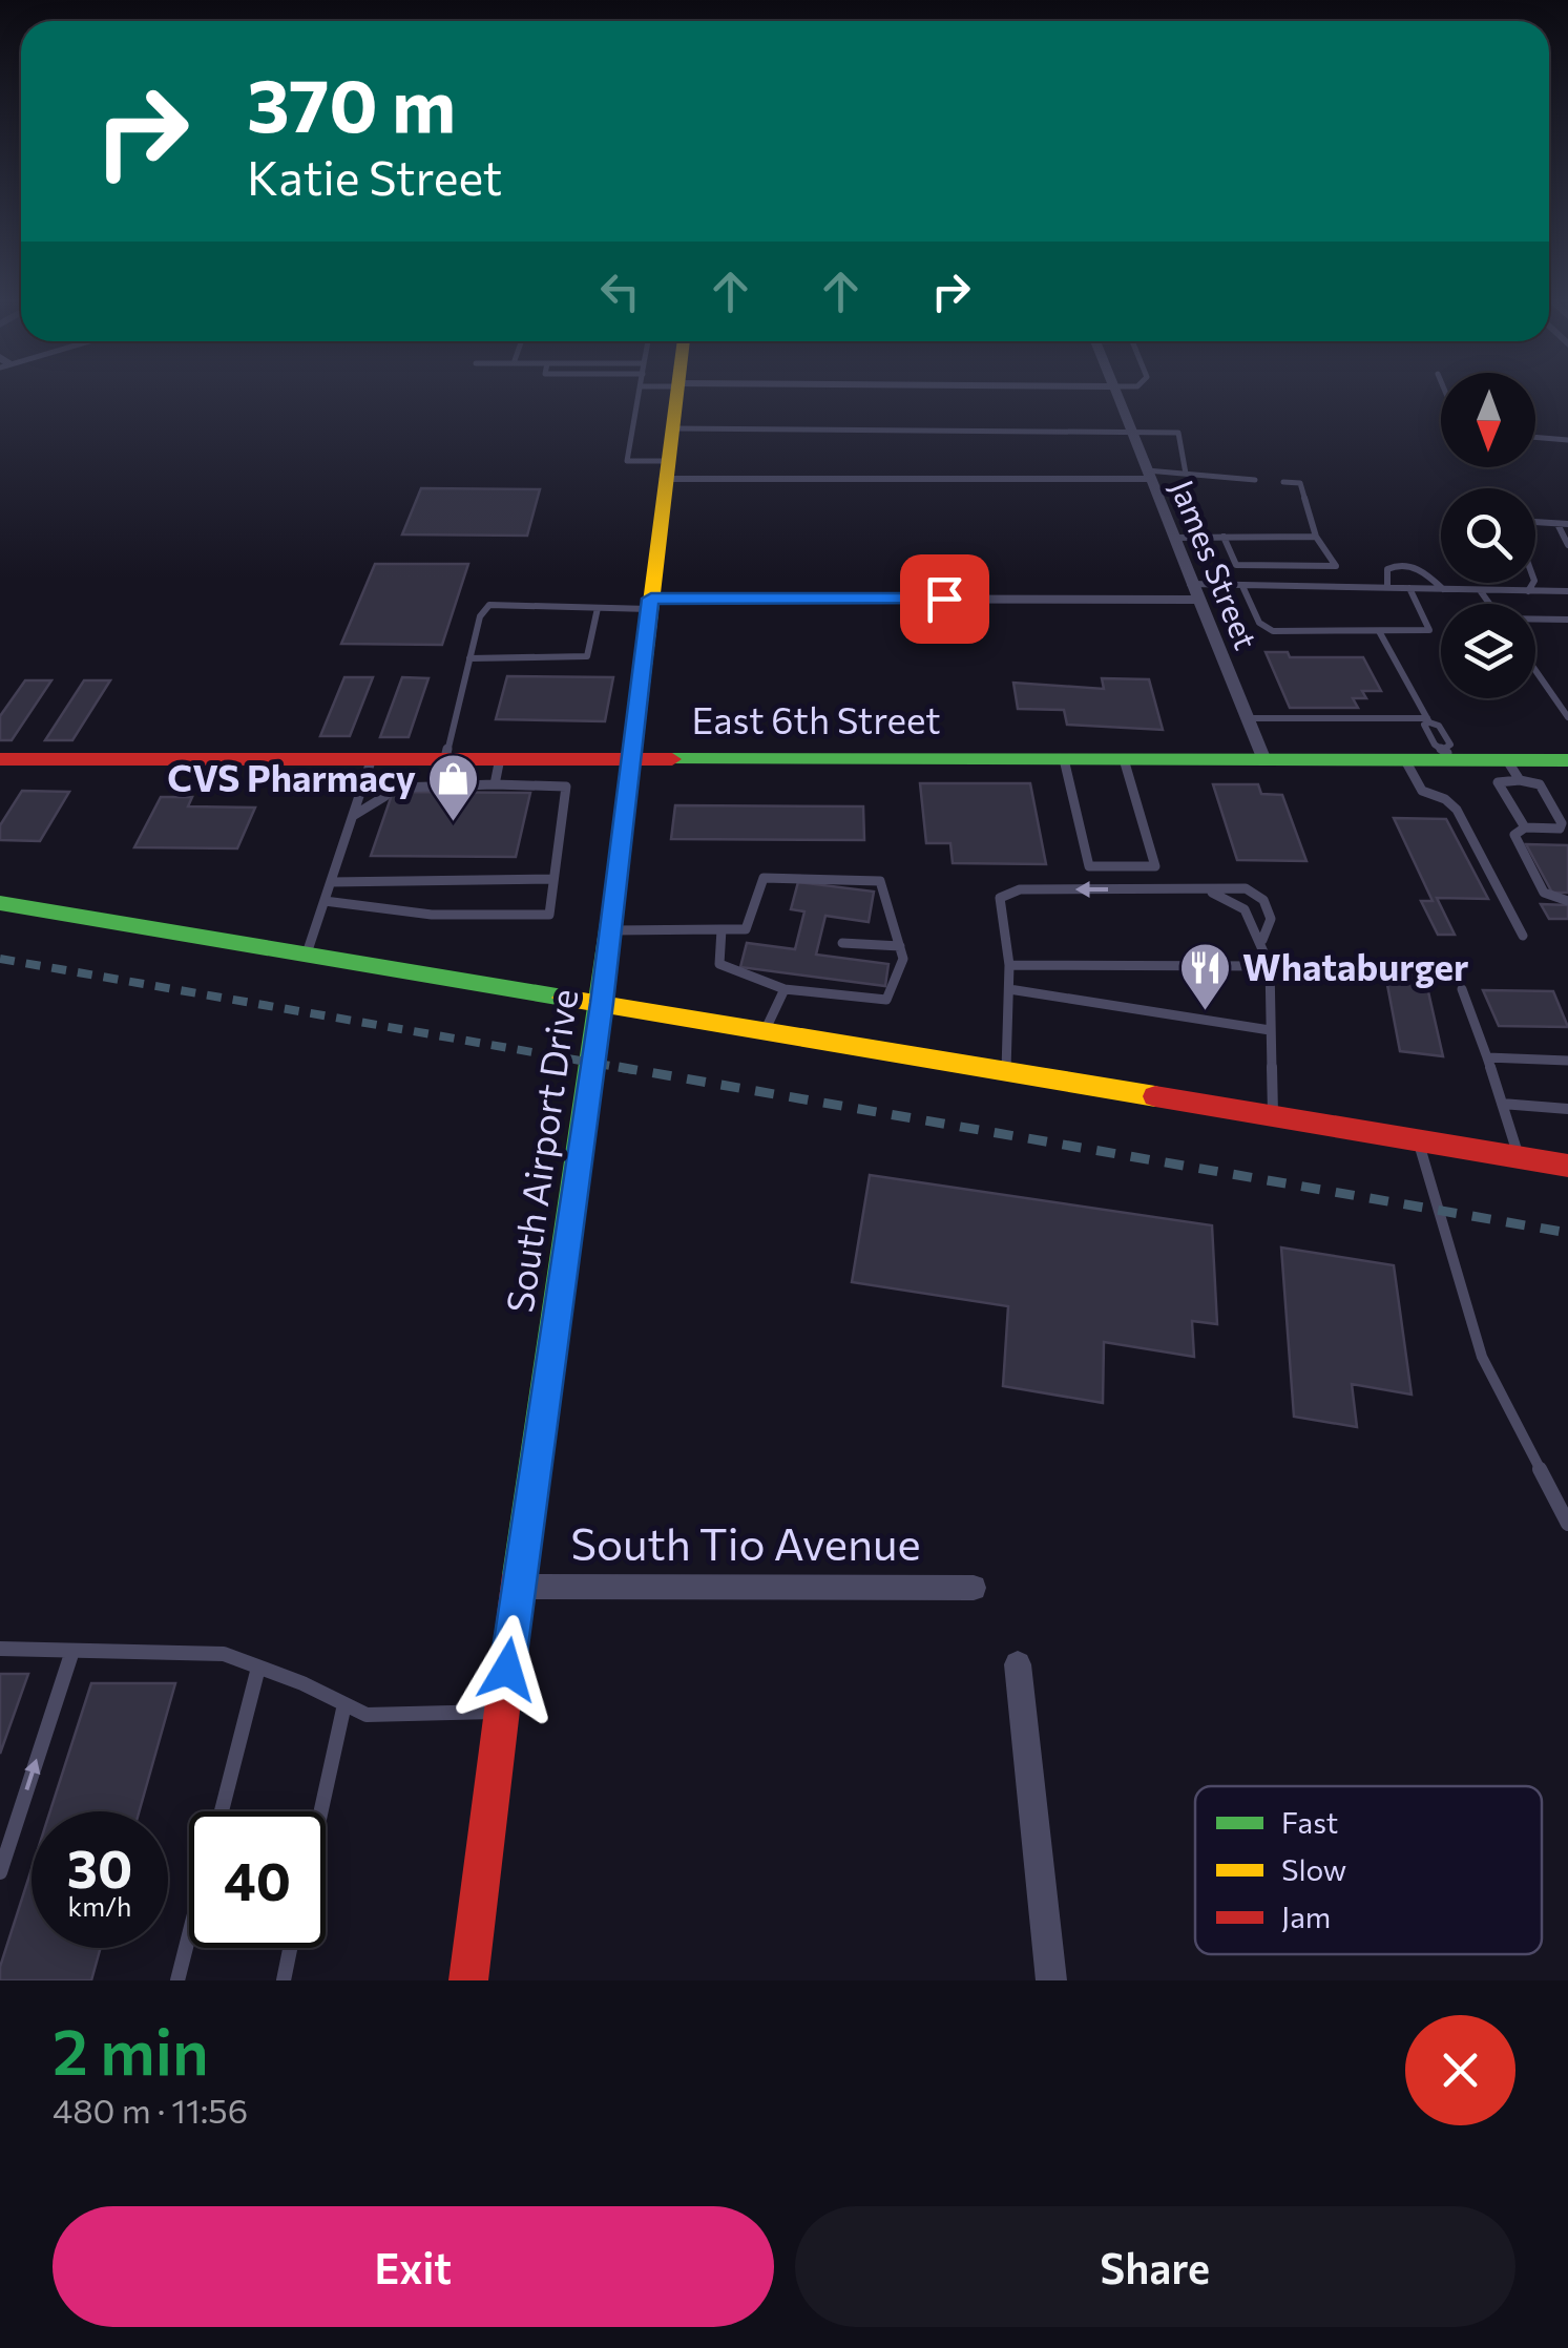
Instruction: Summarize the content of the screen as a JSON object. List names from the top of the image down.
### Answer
{
  "streets": {
    "street": [
      "James Street",
      "East 6th Street",
      "South Airport Drive",
      "South Tio Avenue"
    ]
  },
  "crossings": [
    ["James Street", "East 6th Street"],
    ["East 6th Street", "South Airport Drive"],
    ["South Airport Drive", "South Tio Avenue"]
  ],
  "places": {
    "shop": ["CVS Pharmacy"],
    "restaurant": ["Whataburger"]
  },
  "legend": ["Fast", "Slow", "Jam"],
  "north": "bottom",
  "page": {
    "turn": ["370 m", "Katie Street"],
    "speed": "30 km/h",
    "limit": "40",
    "heading": ["2 min", "480 m · 11:56"],
    "buttons": ["Exit", "Share"]
  }
}
